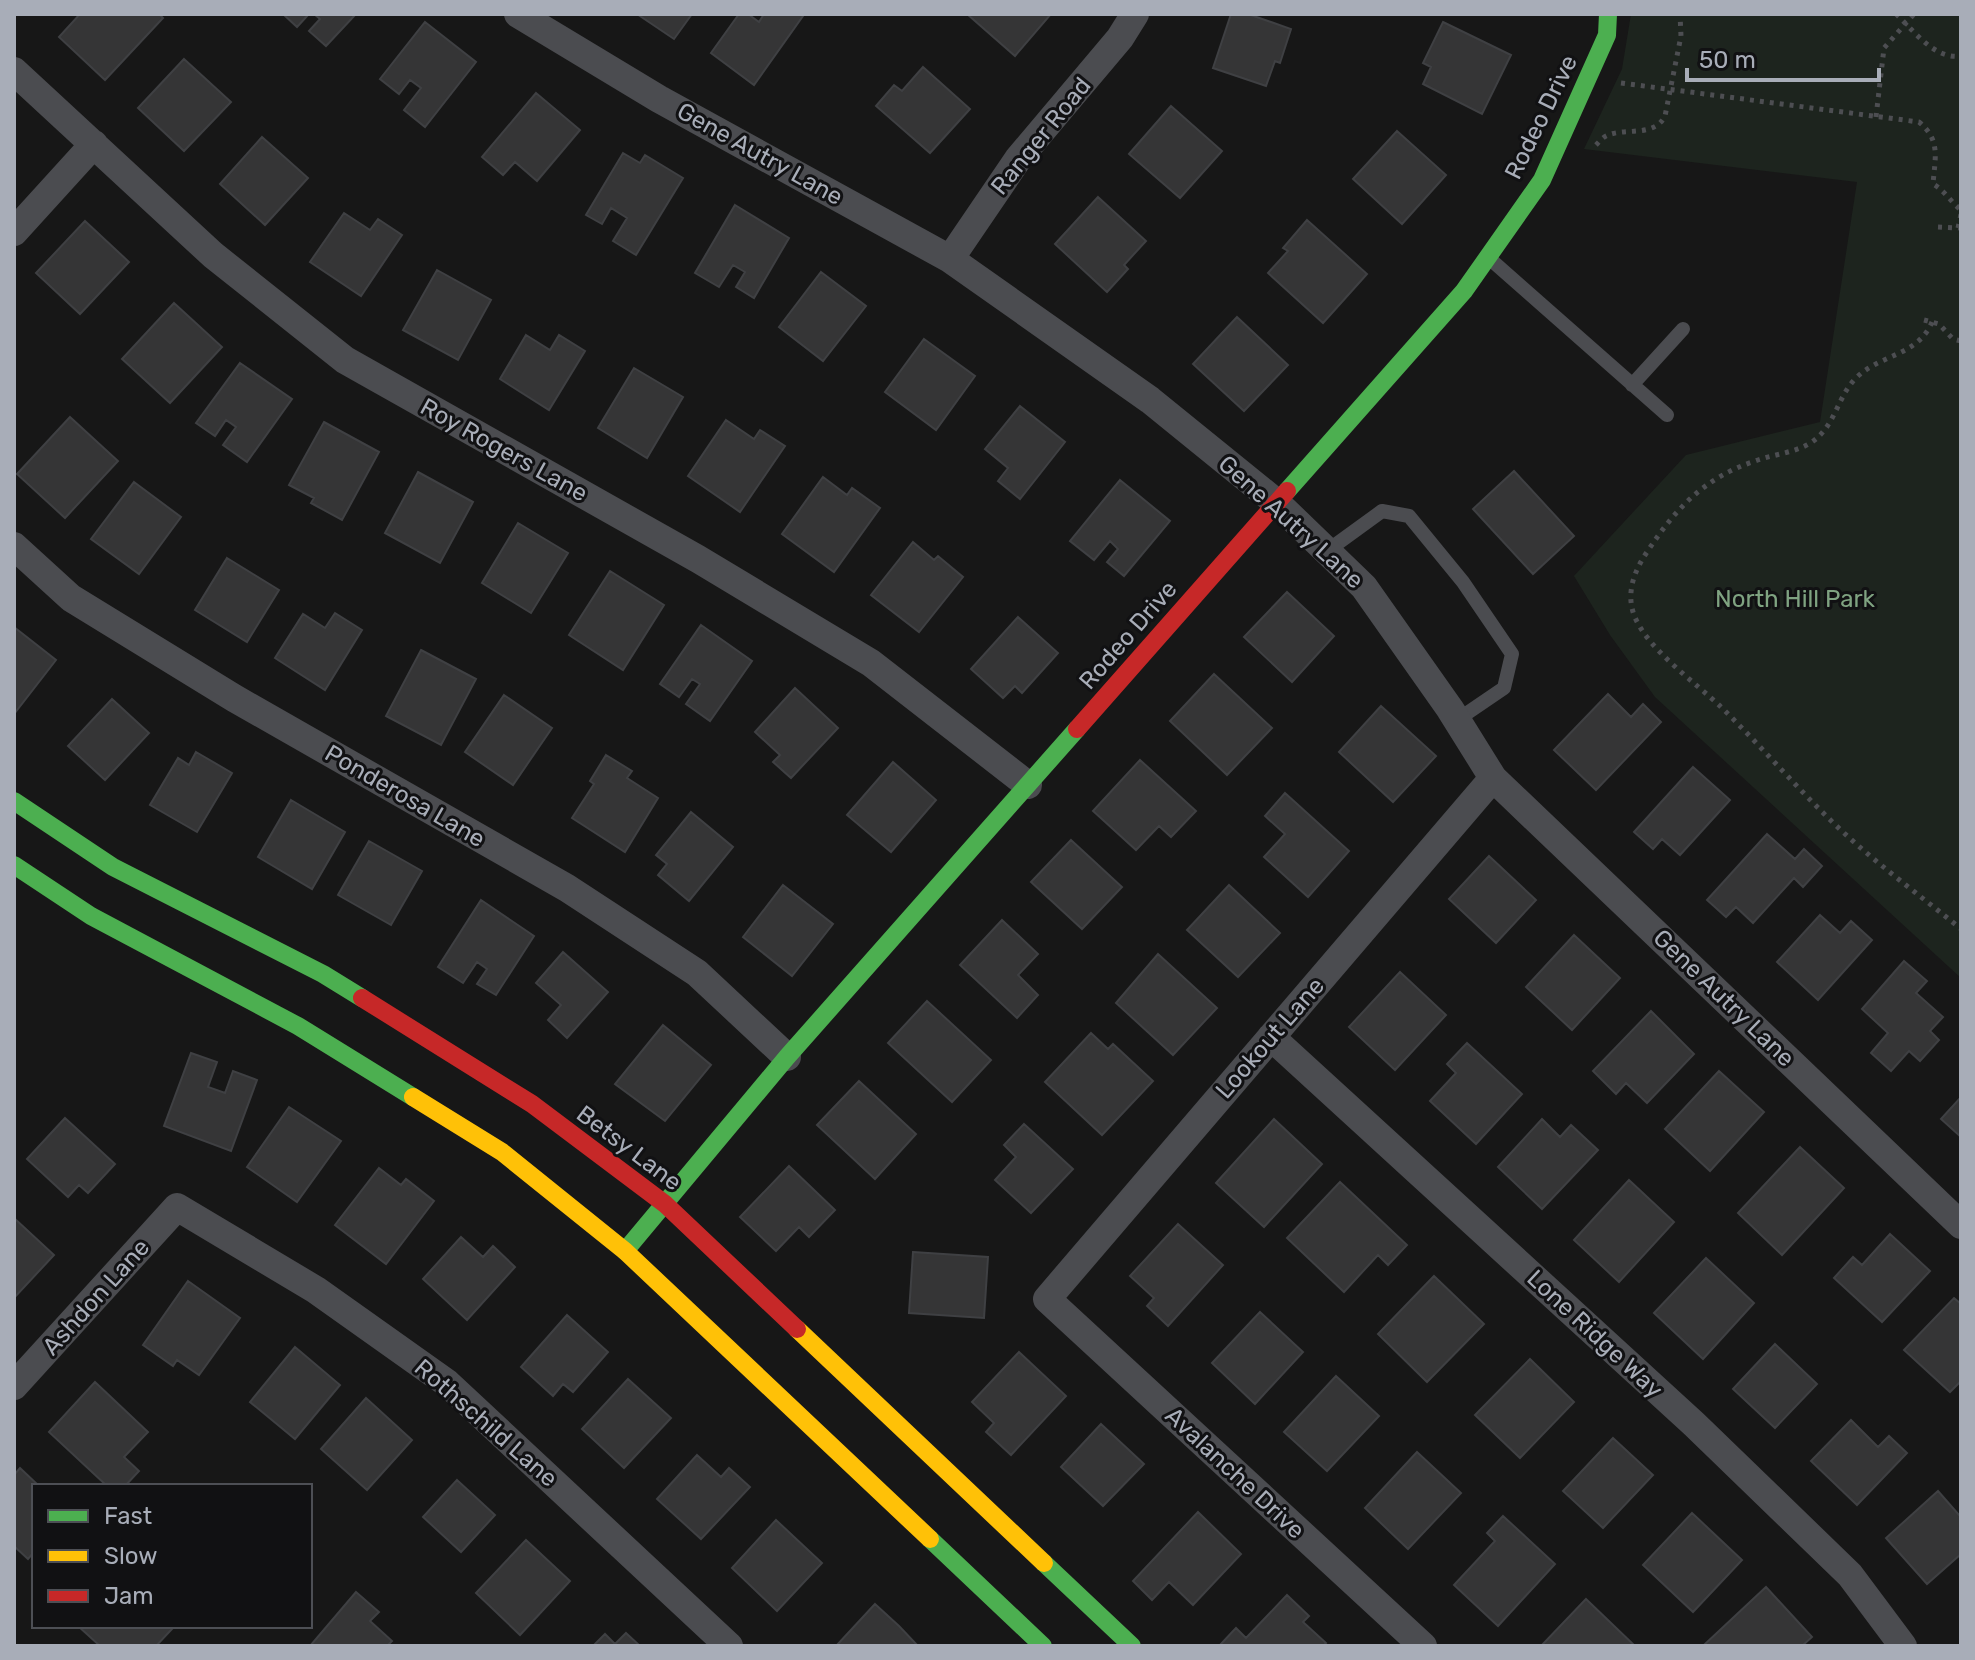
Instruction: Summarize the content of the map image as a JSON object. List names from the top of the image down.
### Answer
{
  "streets": {
    "main road": ["Rodeo Drive", "Betsy Lane"],
    "street": [
      "Ranger Road",
      "Gene Autry Lane",
      "Roy Rogers Lane",
      "Ponderosa Lane",
      "Lookout Lane",
      "Ashdon Lane",
      "Lone Ridge Way",
      "Rothschild Lane",
      "Avalanche Drive"
    ]
  },
  "crossings": [
    ["Rodeo Drive", "Gene Autry Lane"],
    ["Rodeo Drive", "Roy Rogers Lane"],
    ["Rodeo Drive", "Ponderosa Lane"],
    ["Rodeo Drive", "Betsy Lane"],
    ["Ranger Road", "Gene Autry Lane"],
    ["Gene Autry Lane", "Lookout Lane"],
    ["Lookout Lane", "Lone Ridge Way"],
    ["Lookout Lane", "Avalanche Drive"],
    ["Ashdon Lane", "Rothschild Lane"]
  ],
  "parks": ["North Hill Park"],
  "legend": ["Fast", "Slow", "Jam"],
  "scale_bar": "50 m"
}
